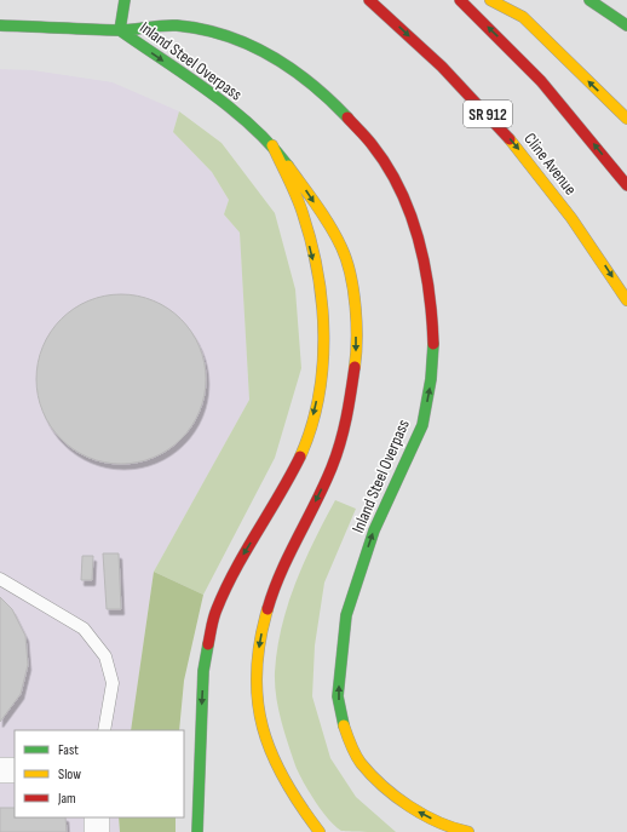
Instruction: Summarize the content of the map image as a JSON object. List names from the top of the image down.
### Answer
{
  "streets": {
    "main road": ["Inland Steel Overpass", "SR 912", "Cline Avenue"]
  },
  "legend": ["Fast", "Slow", "Jam"]
}
